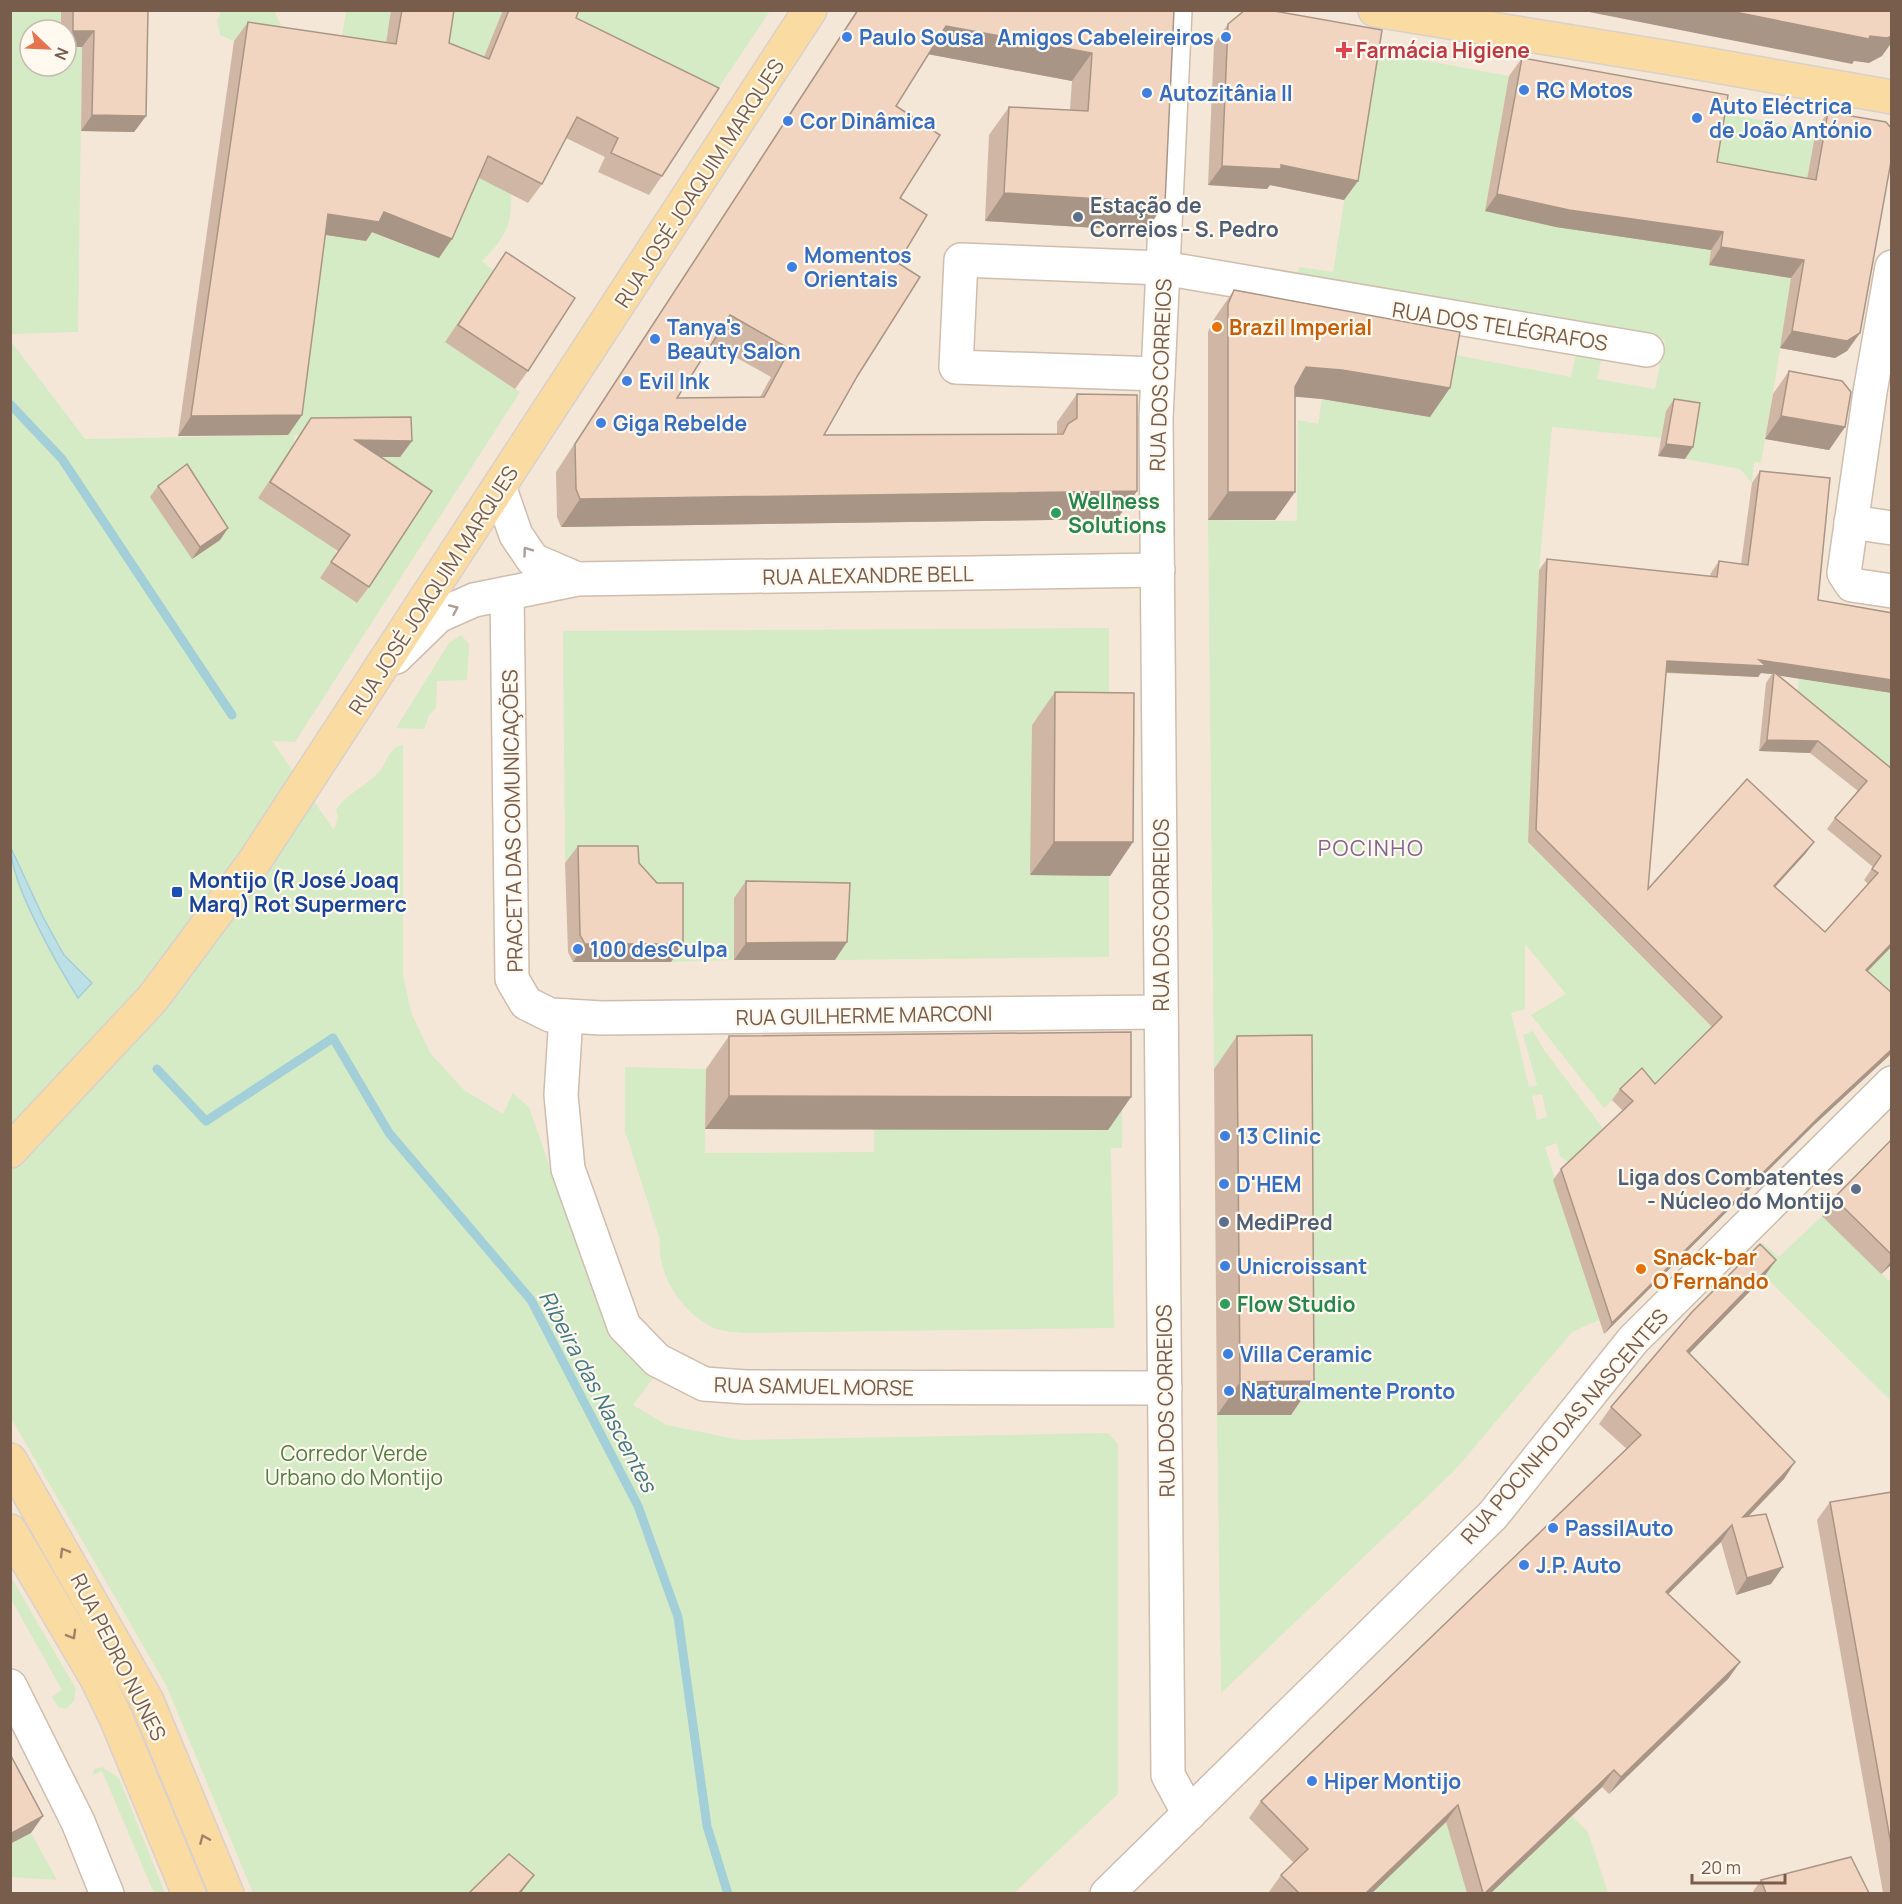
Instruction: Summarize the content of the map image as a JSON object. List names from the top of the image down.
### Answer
{
  "streets": {
    "main road": ["RUA JOSÉ JOAQUIM MARQUES", "RUA PEDRO NUNES"],
    "street": [
      "RUA DOS TELÉGRAFOS",
      "RUA DOS CORREIOS",
      "RUA ALEXANDRE BELL",
      "PRACETA DAS COMUNICAÇÕES",
      "RUA GUILHERME MARCONI",
      "RUA SAMUEL MORSE",
      "RUA POCINHO DAS NASCENTES"
    ]
  },
  "crossings": [
    ["RUA JOSÉ JOAQUIM MARQUES", "RUA ALEXANDRE BELL"],
    ["RUA DOS TELÉGRAFOS", "RUA DOS CORREIOS"],
    ["RUA DOS CORREIOS", "RUA ALEXANDRE BELL"],
    ["RUA DOS CORREIOS", "RUA GUILHERME MARCONI"],
    ["RUA DOS CORREIOS", "RUA SAMUEL MORSE"],
    ["RUA DOS CORREIOS", "RUA POCINHO DAS NASCENTES"],
    ["RUA ALEXANDRE BELL", "PRACETA DAS COMUNICAÇÕES"],
    ["PRACETA DAS COMUNICAÇÕES", "RUA GUILHERME MARCONI"],
    ["PRACETA DAS COMUNICAÇÕES", "RUA SAMUEL MORSE"],
    ["RUA GUILHERME MARCONI", "RUA SAMUEL MORSE"]
  ],
  "districts": ["POCINHO"],
  "water": ["Ribeira das Nascentes"],
  "parks": ["Corredor Verde Urbano do Montijo"],
  "places": {
    "other": [
      "Paulo Sousa",
      "Amigos Cabeleireiros",
      "RG Motos",
      "Autozitânia II",
      "Auto Eléctrica de João António",
      "Cor Dinâmica",
      "Estação de Correios - S. Pedro",
      "Momentos Orientais",
      "Brazil Imperial",
      "Tanya's Beauty Salon",
      "Evil Ink",
      "Giga Rebelde",
      "Wellness Solutions",
      "100 desCulpa",
      "13 Clinic",
      "D'HEM",
      "Liga dos Combatentes - Núcleo do Montijo",
      "MediPred",
      "Unicroissant",
      "Snack-bar O Fernando",
      "Flow Studio",
      "Villa Ceramic",
      "Naturalmente Pronto",
      "PassilAuto",
      "J.P. Auto",
      "Hiper Montijo"
    ],
    "health": ["Farmácia Higiene"],
    "transit": ["Montijo (R José Joaq Marq) Rot Supermerc"]
  },
  "scale_bar": "20 m",
  "north": "bottom right"
}
